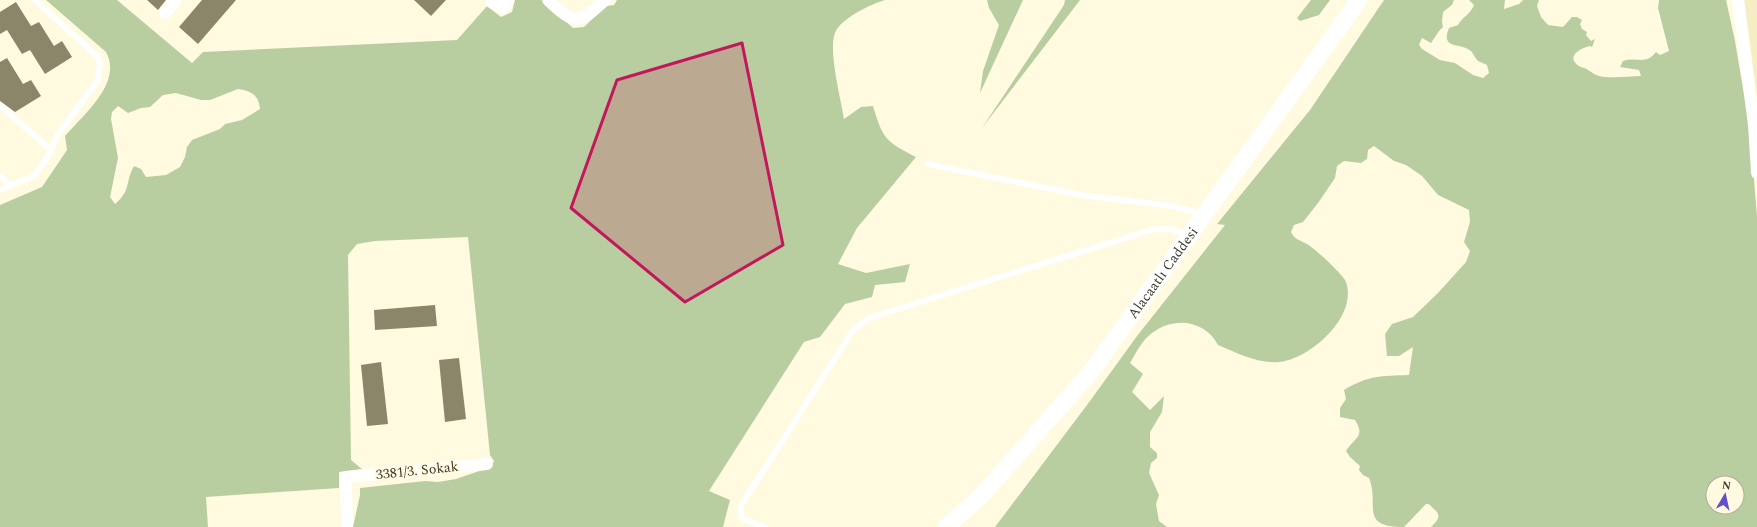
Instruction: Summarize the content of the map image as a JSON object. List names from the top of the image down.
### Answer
{
  "streets": {
    "main road": ["Alacaatlı Caddesi"],
    "street": ["3381/3. Sokak"]
  },
  "north": "top"
}
